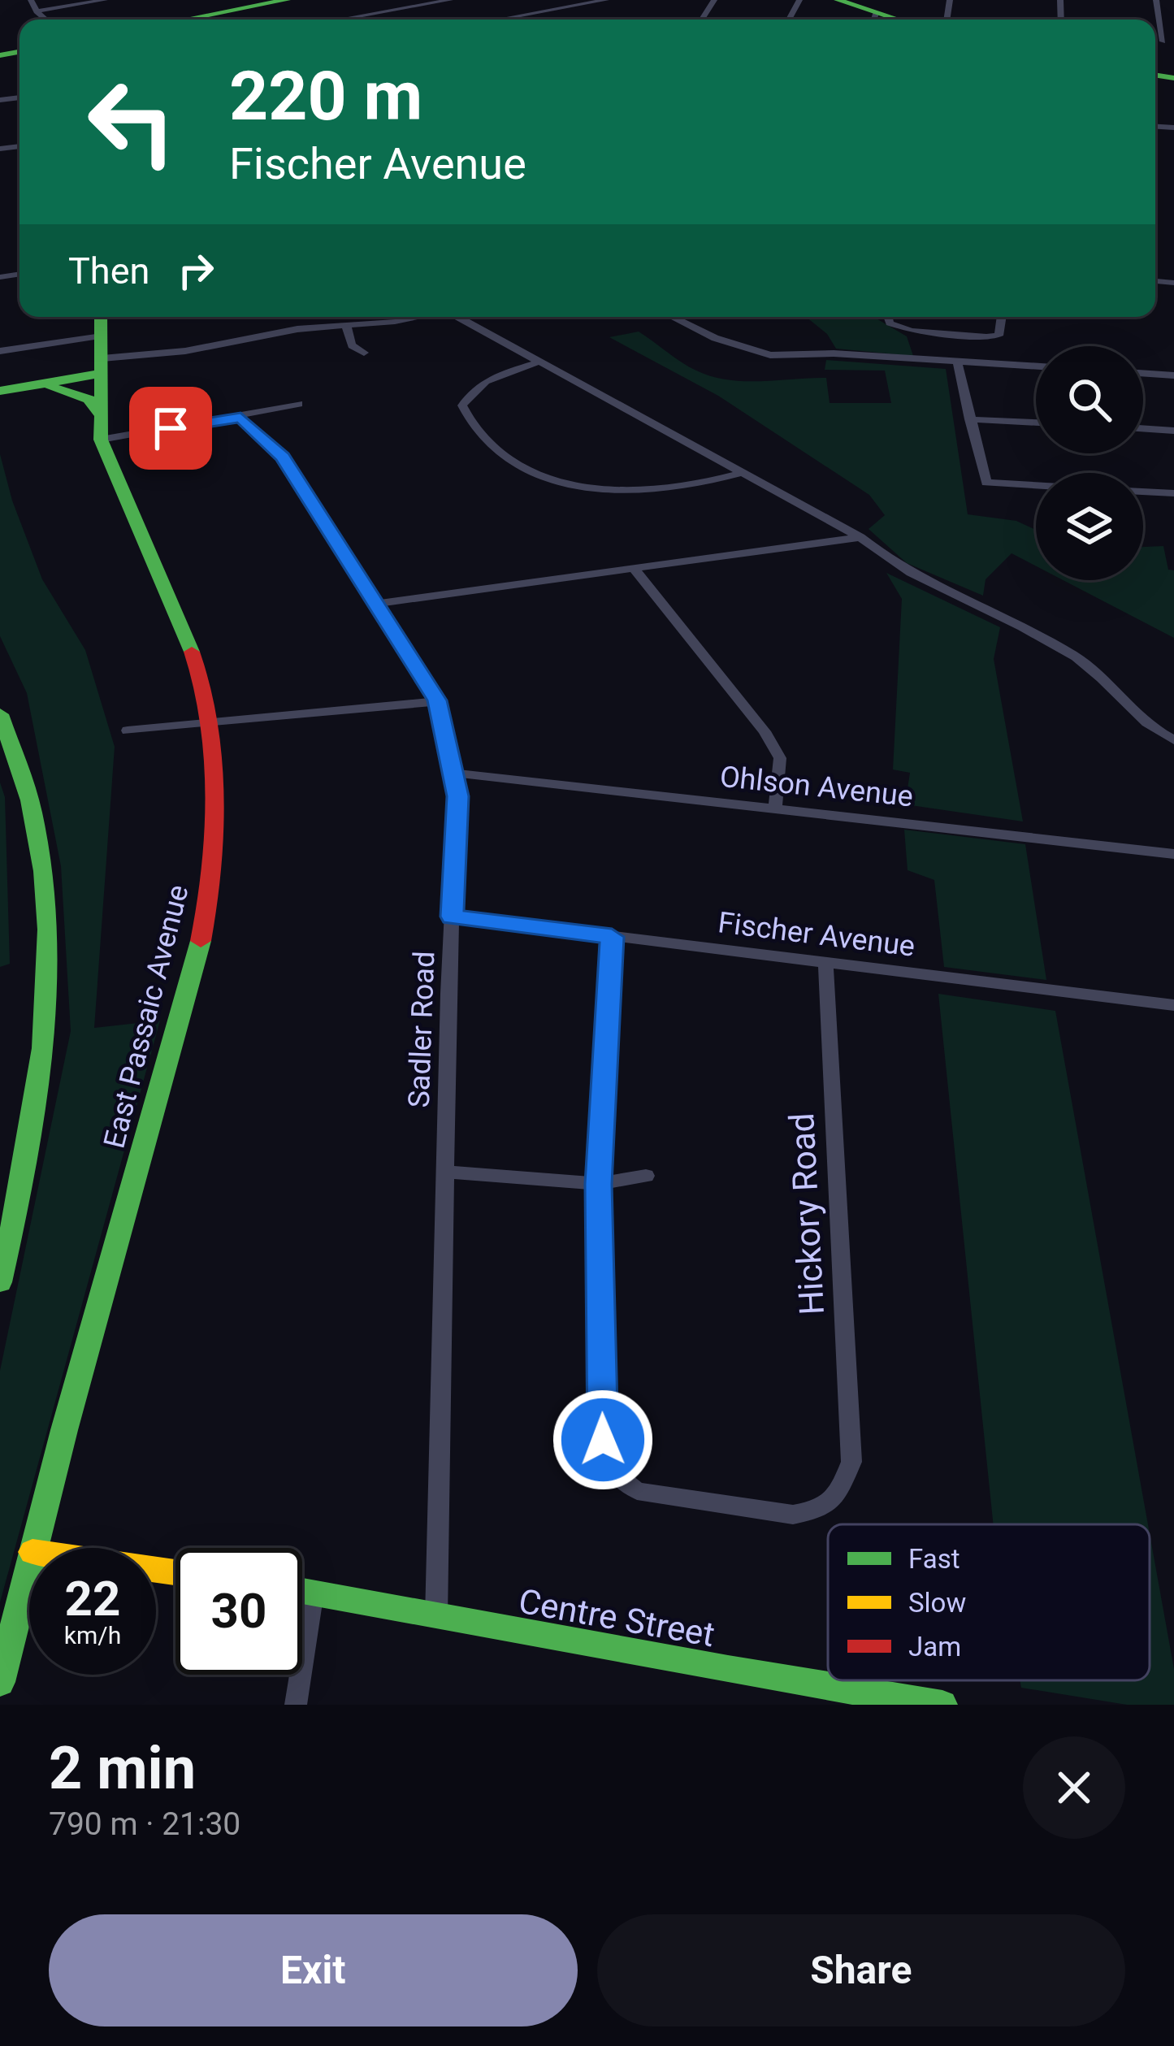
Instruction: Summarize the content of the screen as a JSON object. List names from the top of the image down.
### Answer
{
  "streets": {
    "main road": ["East Passaic Avenue", "Centre Street"],
    "street": [
      "Ohlson Avenue",
      "Fischer Avenue",
      "Sadler Road",
      "Hickory Road"
    ]
  },
  "crossings": [
    ["Ohlson Avenue", "Sadler Road"],
    ["Fischer Avenue", "Sadler Road"],
    ["Fischer Avenue", "Hickory Road"],
    ["Sadler Road", "Centre Street"]
  ],
  "legend": ["Fast", "Slow", "Jam"],
  "page": {
    "turn": ["220 m", "Fischer Avenue"],
    "then": "Then",
    "speed": "22 km/h",
    "limit": "30",
    "heading": ["2 min", "790 m · 21:30"],
    "buttons": ["Exit", "Share"]
  }
}
